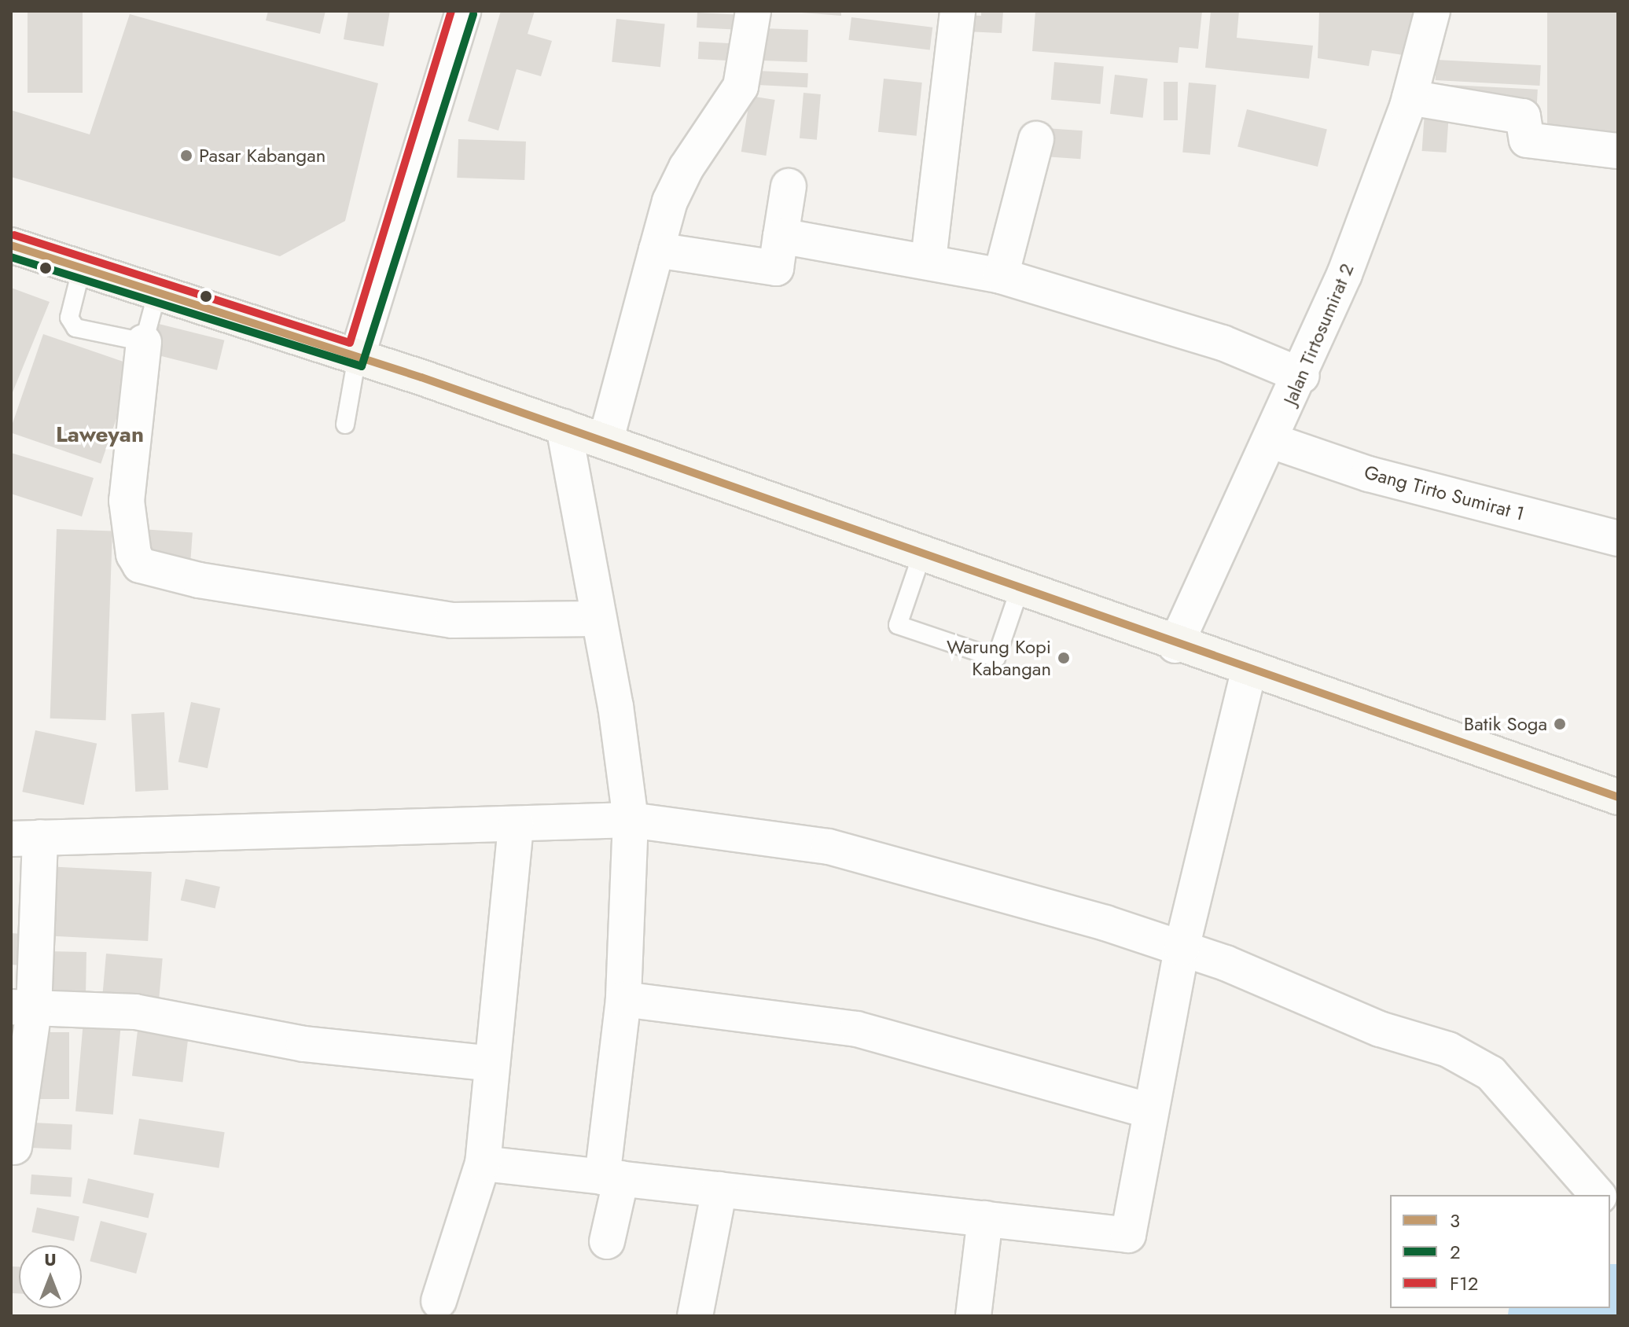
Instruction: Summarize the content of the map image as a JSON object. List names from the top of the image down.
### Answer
{
  "streets": {
    "street": ["Jalan Tirtosumirat 2", "Gang Tirto Sumirat 1"]
  },
  "crossings": [
    ["Jalan Tirtosumirat 2", "Gang Tirto Sumirat 1"]
  ],
  "districts": ["Laweyan"],
  "places": ["Pasar Kabangan", "Warung Kopi Kabangan", "Batik Soga"],
  "lines": ["transit line F12", "transit line 2", "transit line 3"],
  "legend": ["3", "2", "F12"],
  "north": "top"
}
